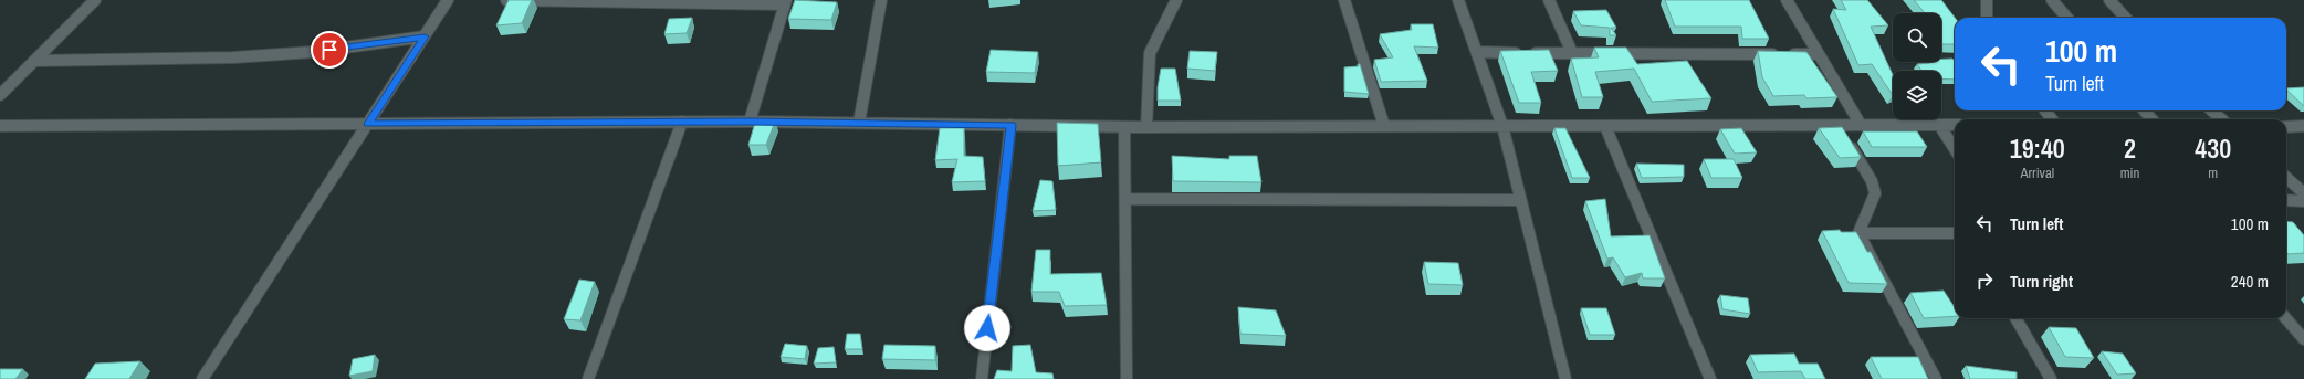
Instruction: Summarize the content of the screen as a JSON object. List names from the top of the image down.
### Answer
{
  "page": {
    "turn": ["100 m", "Turn left"],
    "eta": [
      "19:40",
      "Arrival",
      "2",
      "min",
      "430",
      "m"
    ],
    "list": [
      {
        "name": "Turn left",
        "value": "100 m"
      },
      {
        "name": "Turn right",
        "value": "240 m"
      }
    ]
  }
}
